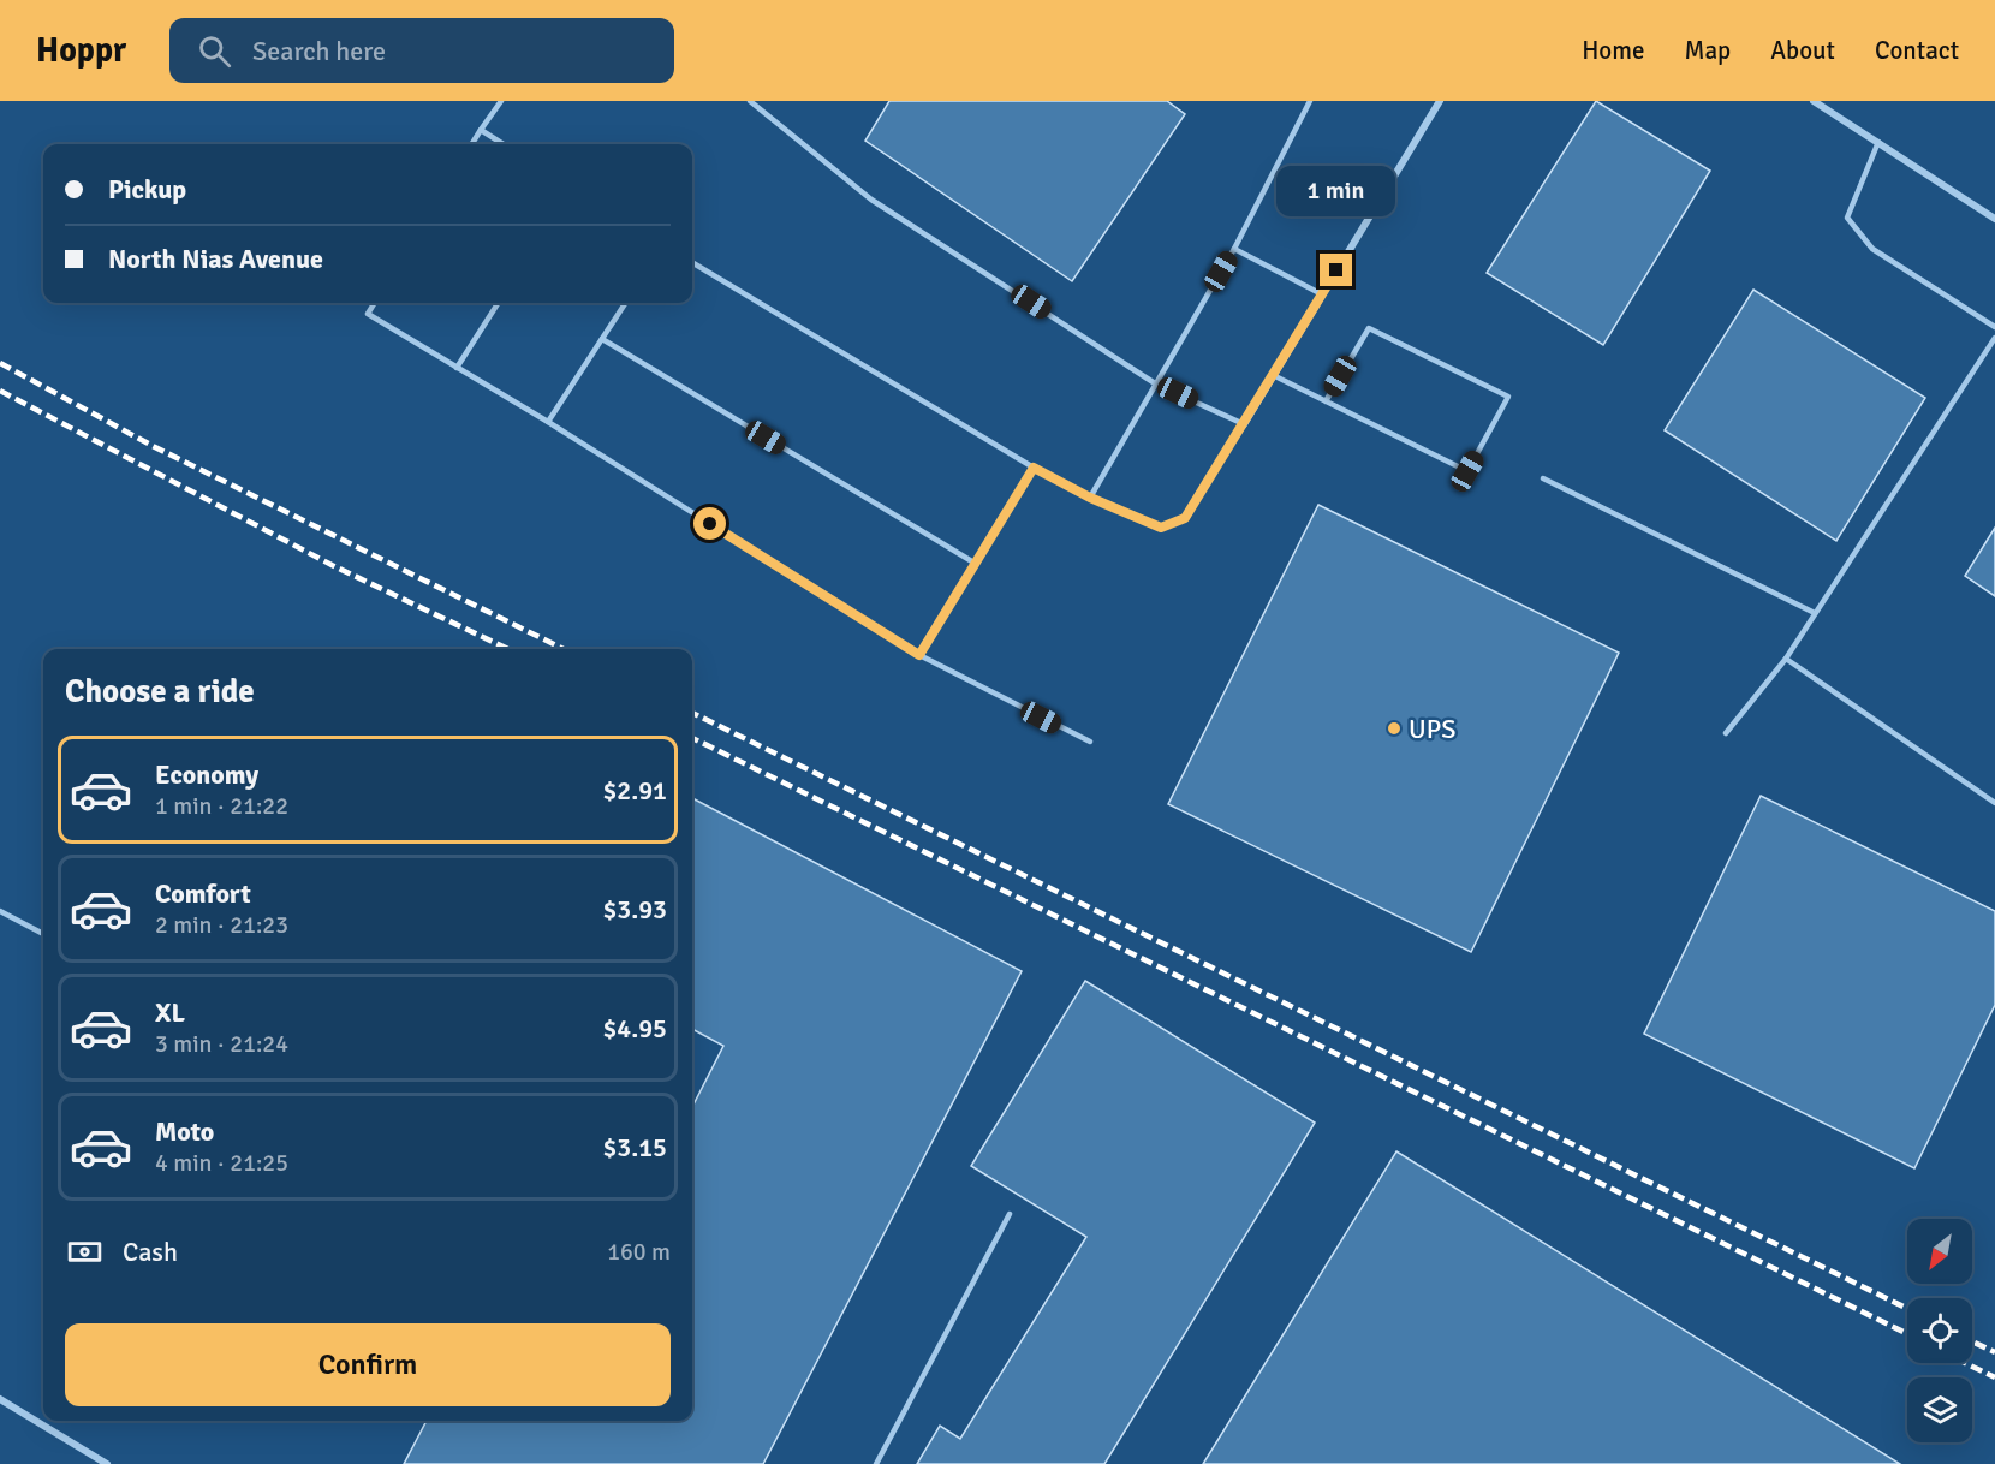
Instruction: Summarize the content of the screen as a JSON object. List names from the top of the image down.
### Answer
{
  "places": ["UPS"],
  "north": "bottom left",
  "page": {
    "header": "Hoppr",
    "search": "Search here",
    "nav": [
      "Home",
      "Map",
      "About",
      "Contact"
    ],
    "banner": ["Pickup", "North Nias Avenue"],
    "bubble": "1 min",
    "heading": "Choose a ride",
    "list": [
      {
        "name": "Economy",
        "note": "1 min · 21:22",
        "value": "$2.91"
      },
      {
        "name": "Comfort",
        "note": "2 min · 21:23",
        "value": "$3.93"
      },
      {
        "name": "XL",
        "note": "3 min · 21:24",
        "value": "$4.95"
      },
      {
        "name": "Moto",
        "note": "4 min · 21:25",
        "value": "$3.15"
      }
    ],
    "pay": ["Cash", "160 m"],
    "buttons": "Confirm"
  }
}
